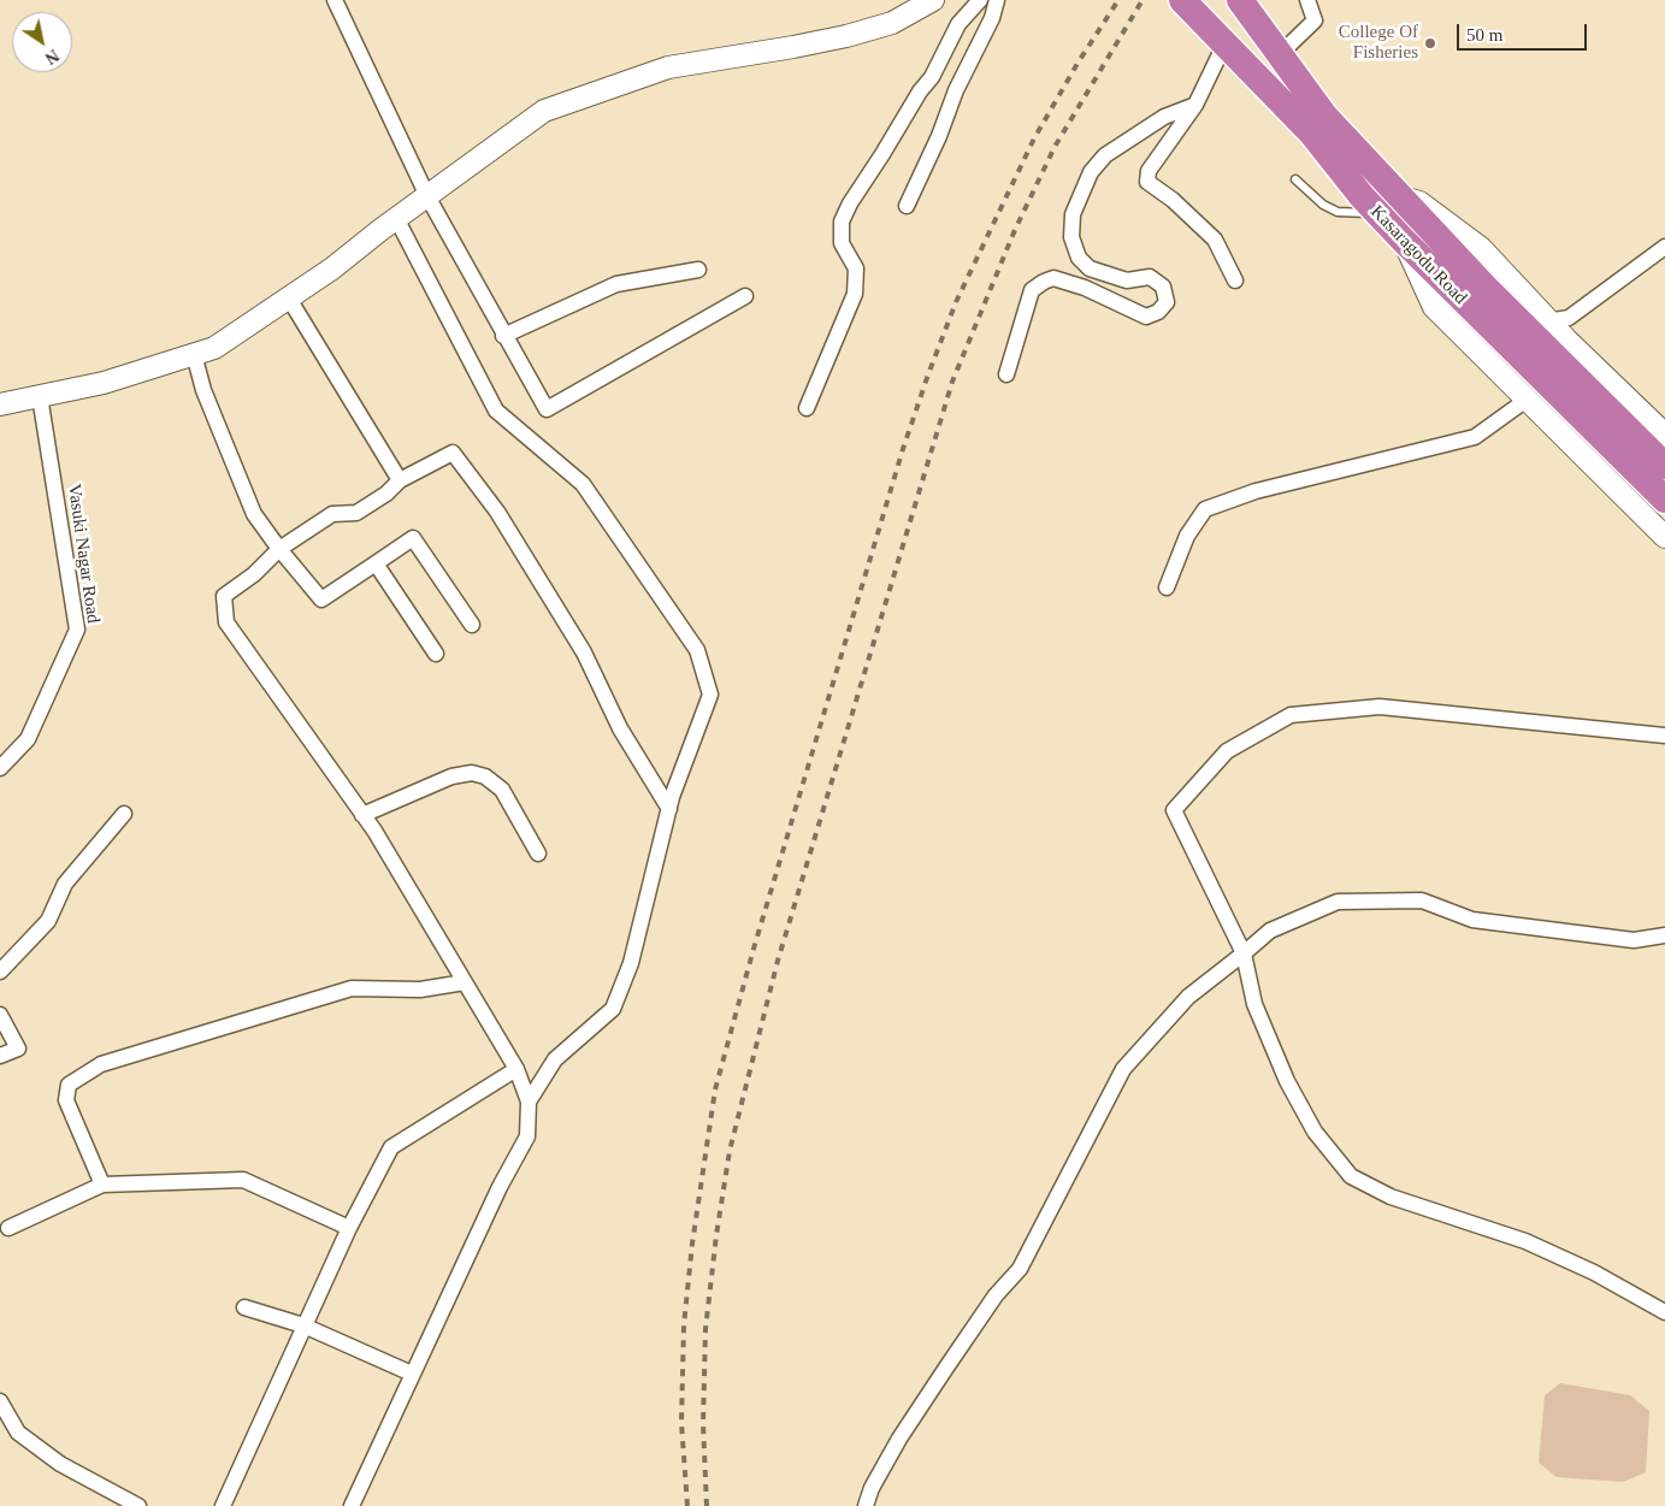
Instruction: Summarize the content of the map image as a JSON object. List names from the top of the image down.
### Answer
{
  "streets": {
    "highway": ["Kasaragodu Road"],
    "street": ["Vasuki Nagar Road"]
  },
  "places": ["College Of Fisheries"],
  "scale_bar": "50 m",
  "north": "bottom right"
}
